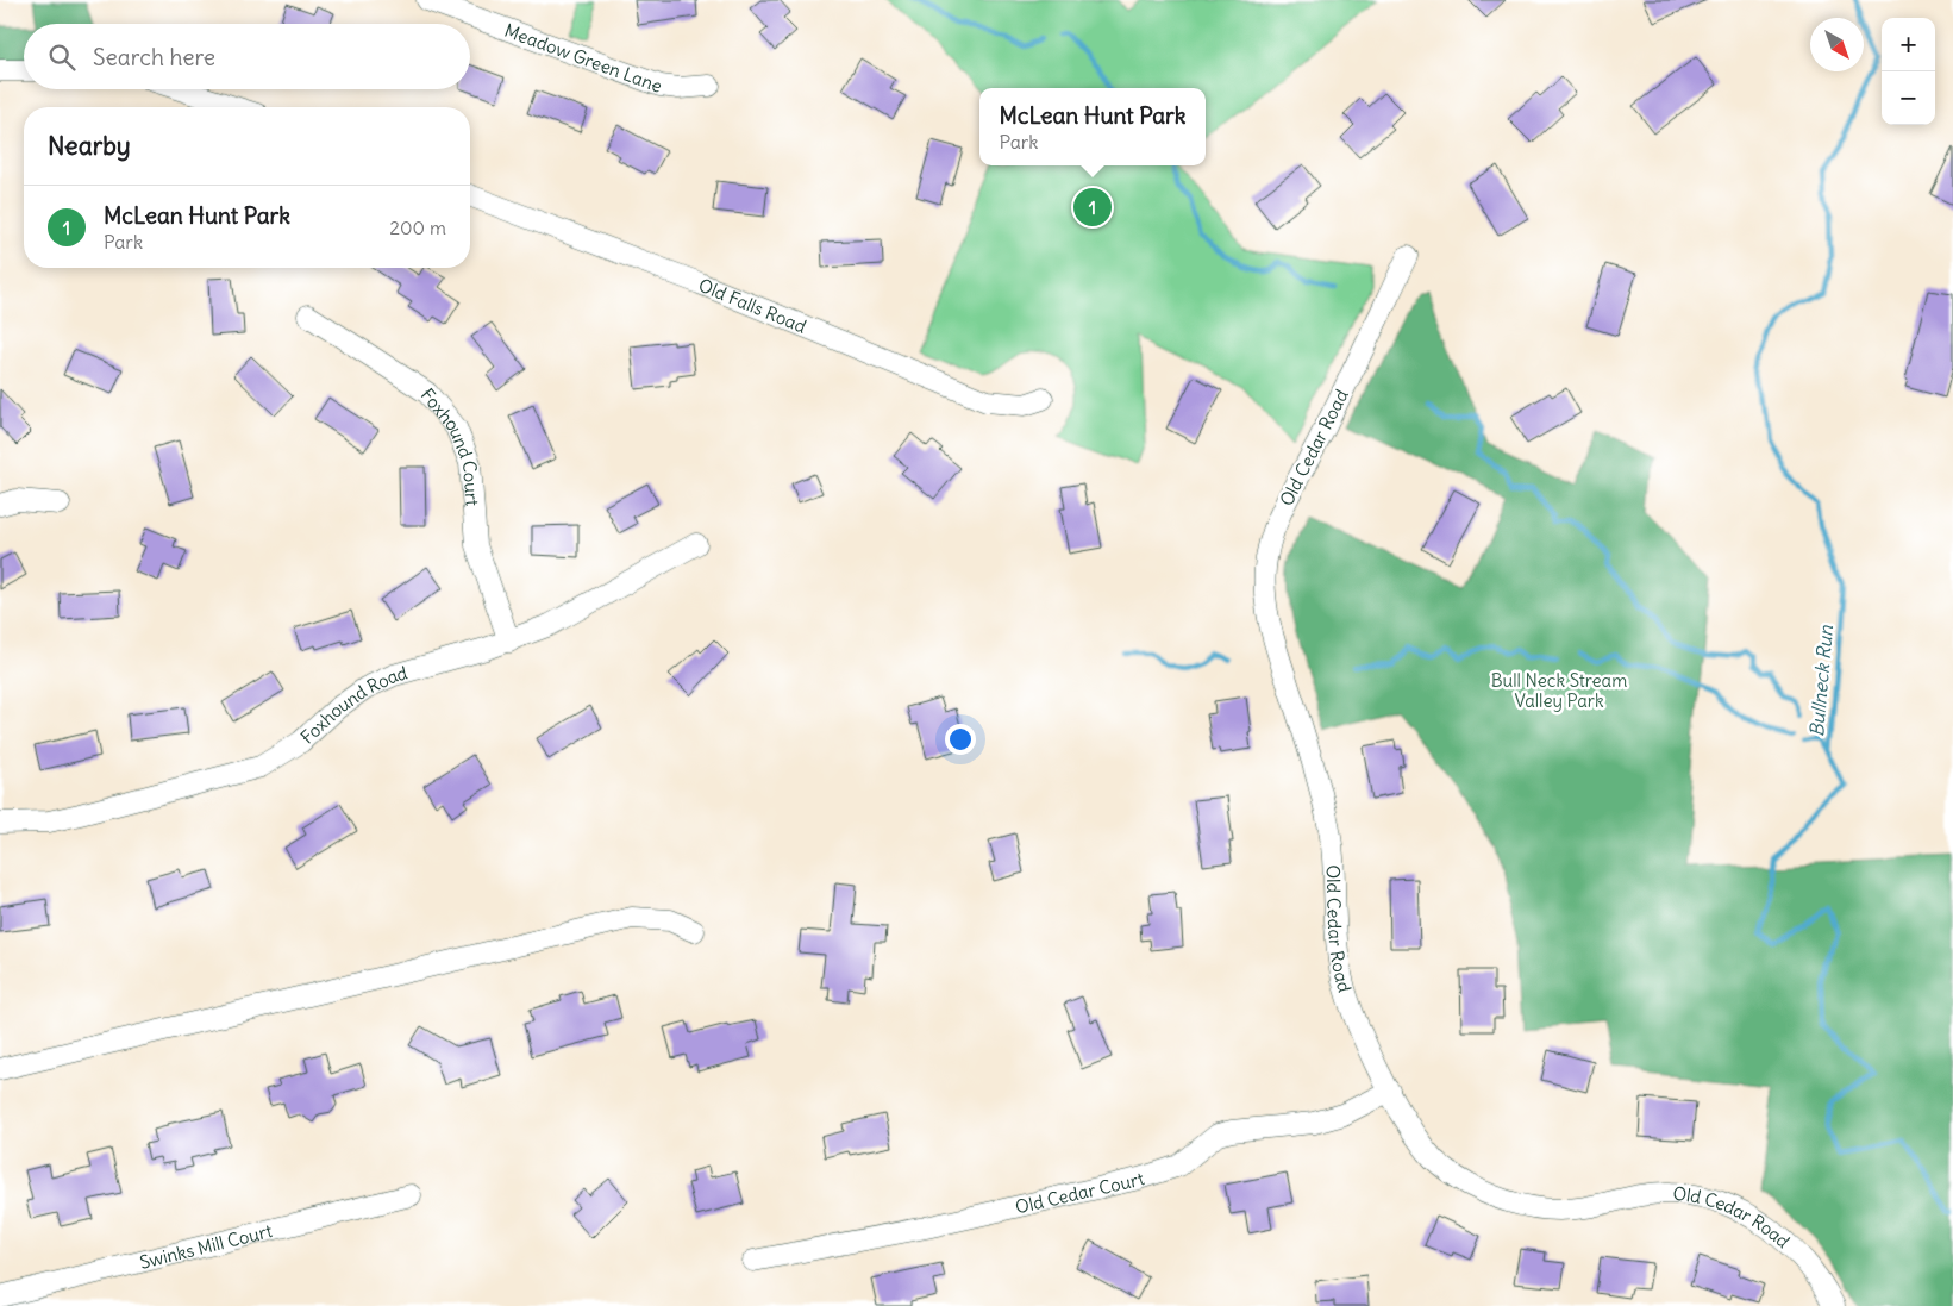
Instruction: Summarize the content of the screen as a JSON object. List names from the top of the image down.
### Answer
{
  "streets": {
    "street": [
      "Meadow Green Lane",
      "Old Falls Road",
      "Old Cedar Road",
      "Foxhound Court",
      "Foxhound Road",
      "Old Cedar Court",
      "Swinks Mill Court"
    ]
  },
  "crossings": [
    ["Old Cedar Road", "Old Cedar Court"],
    ["Foxhound Court", "Foxhound Road"]
  ],
  "water": ["Bullneck Run"],
  "parks": ["Bull Neck Stream Valley Park"],
  "north": "bottom right",
  "page": {
    "map_buttons": ["+", "−"],
    "search": "Search here",
    "popup": ["McLean Hunt Park", "Park"],
    "heading": "Nearby",
    "list": [
      {
        "mark": "1",
        "name": "McLean Hunt Park",
        "note": "Park",
        "value": "200 m"
      }
    ],
    "pins": "1"
  }
}
